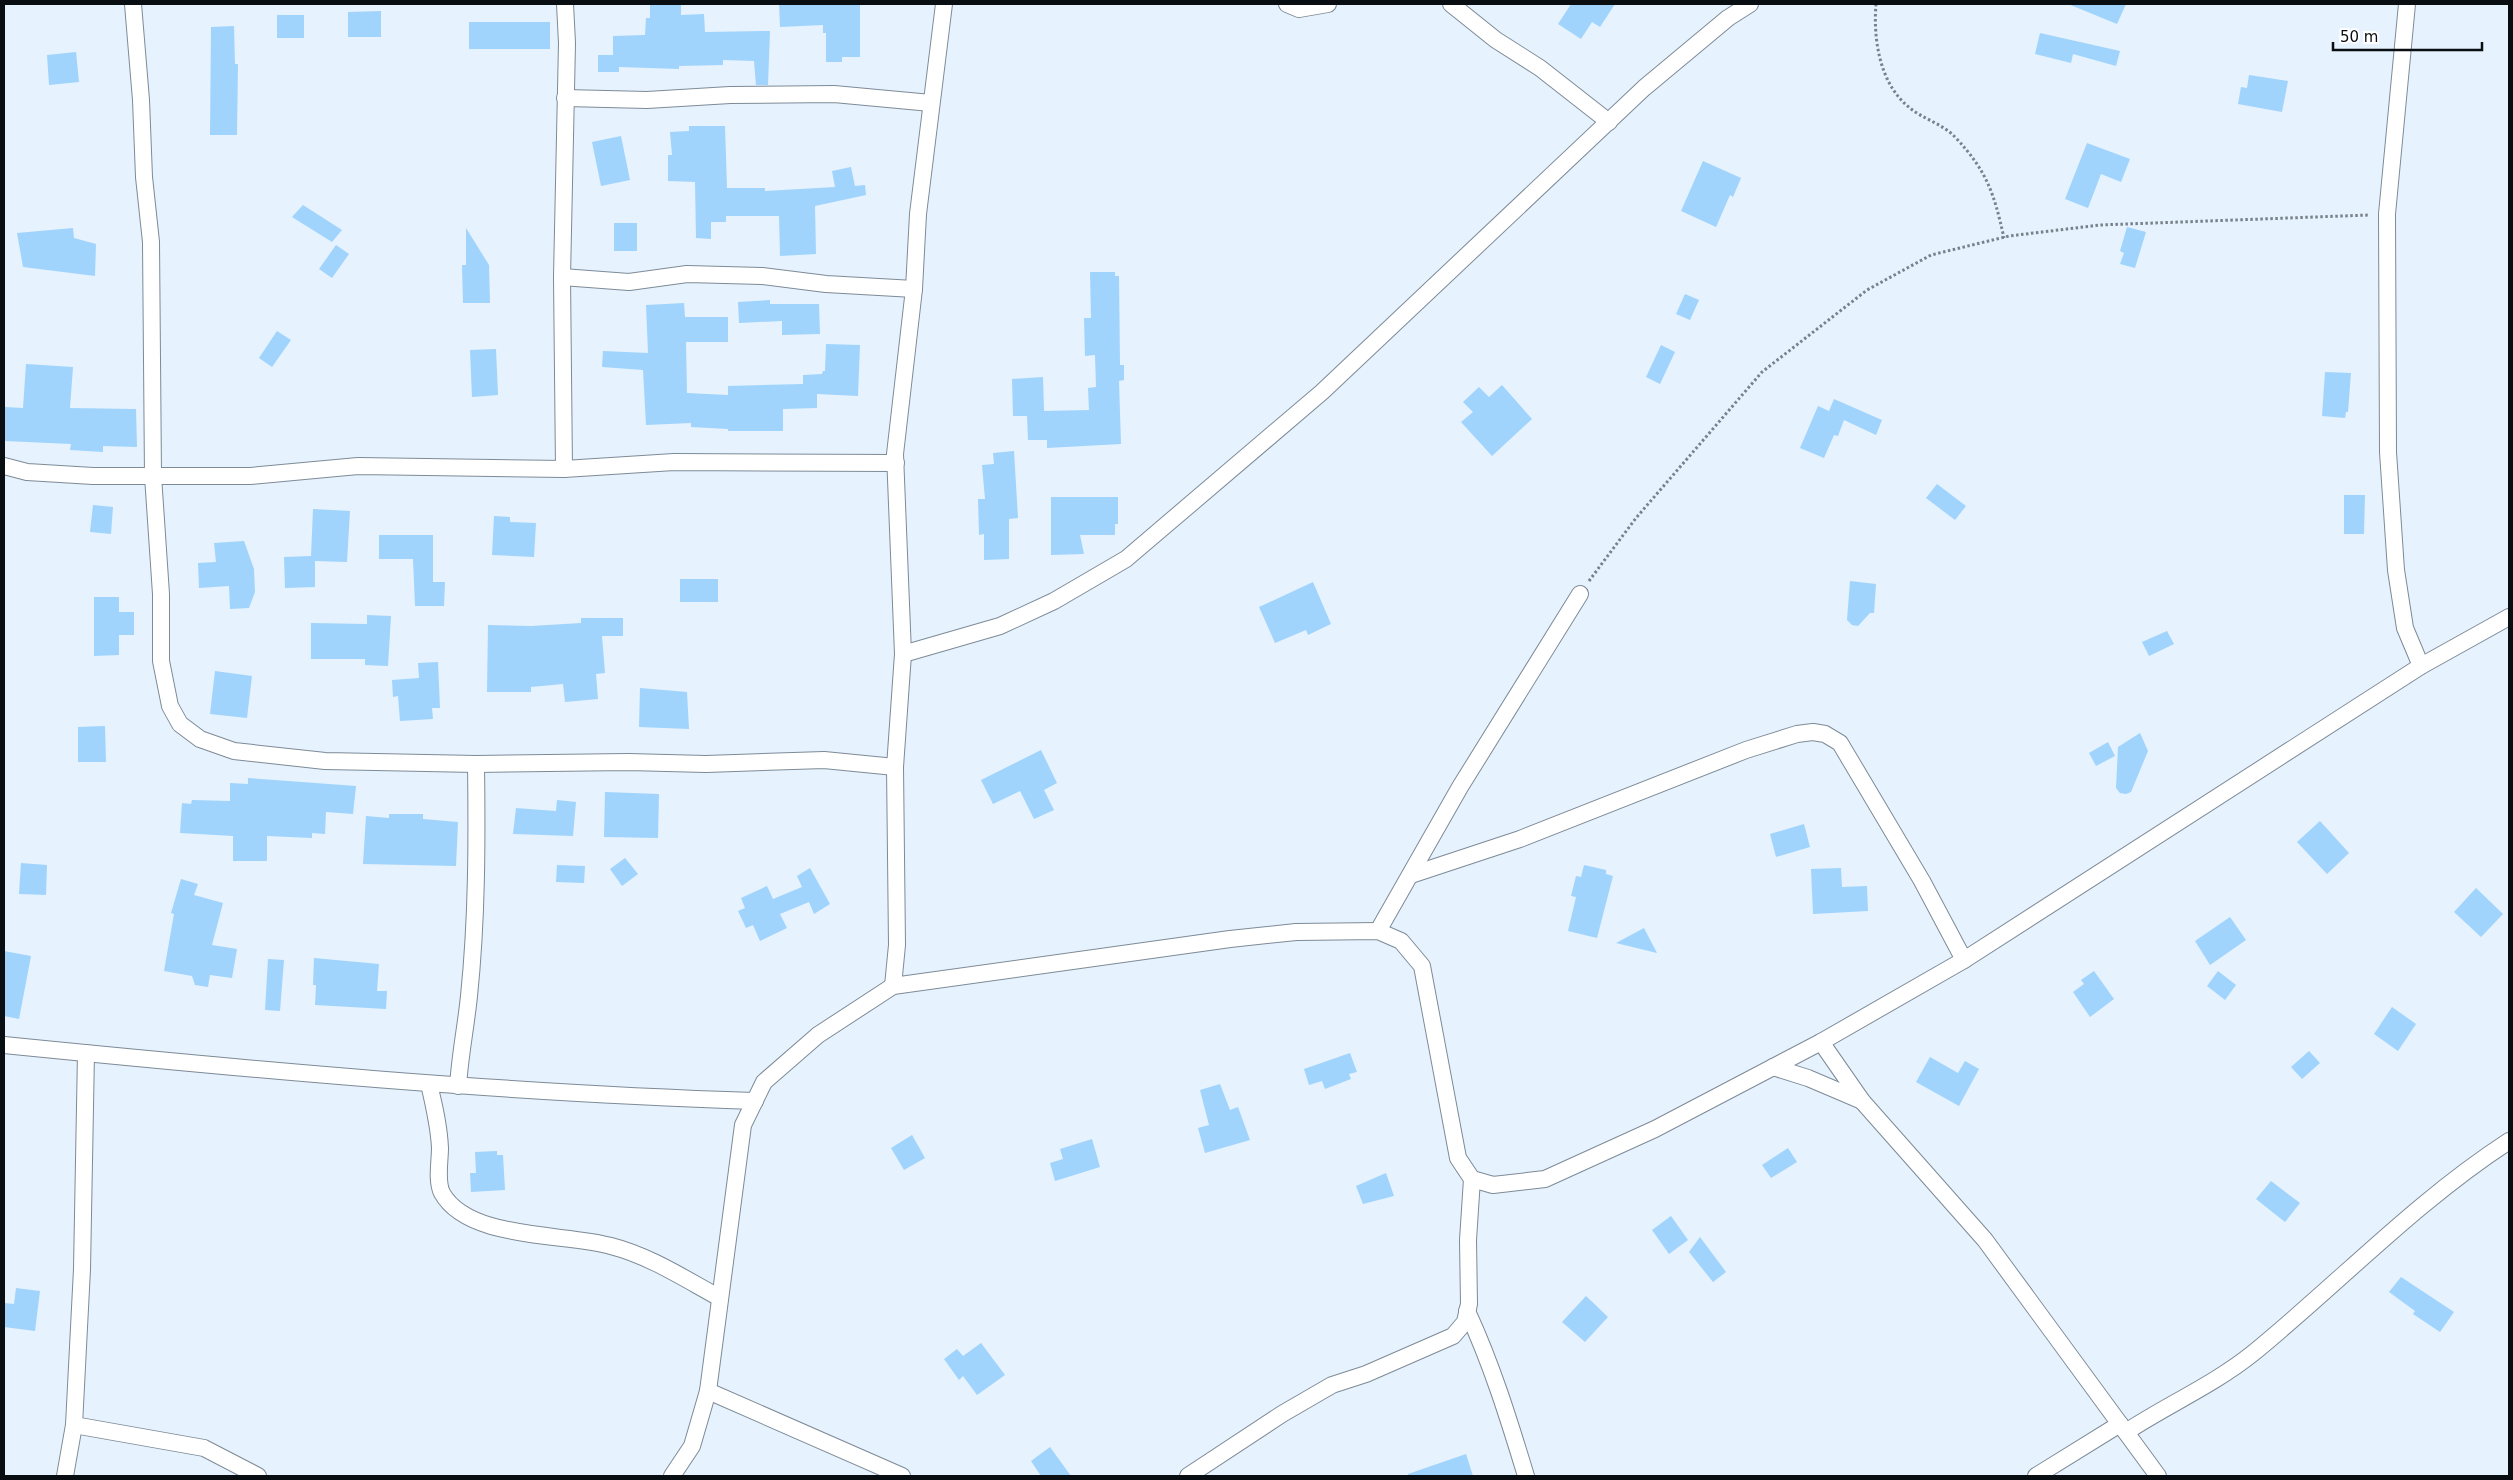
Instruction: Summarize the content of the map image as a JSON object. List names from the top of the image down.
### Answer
{
  "scale_bar": "50 m"
}
